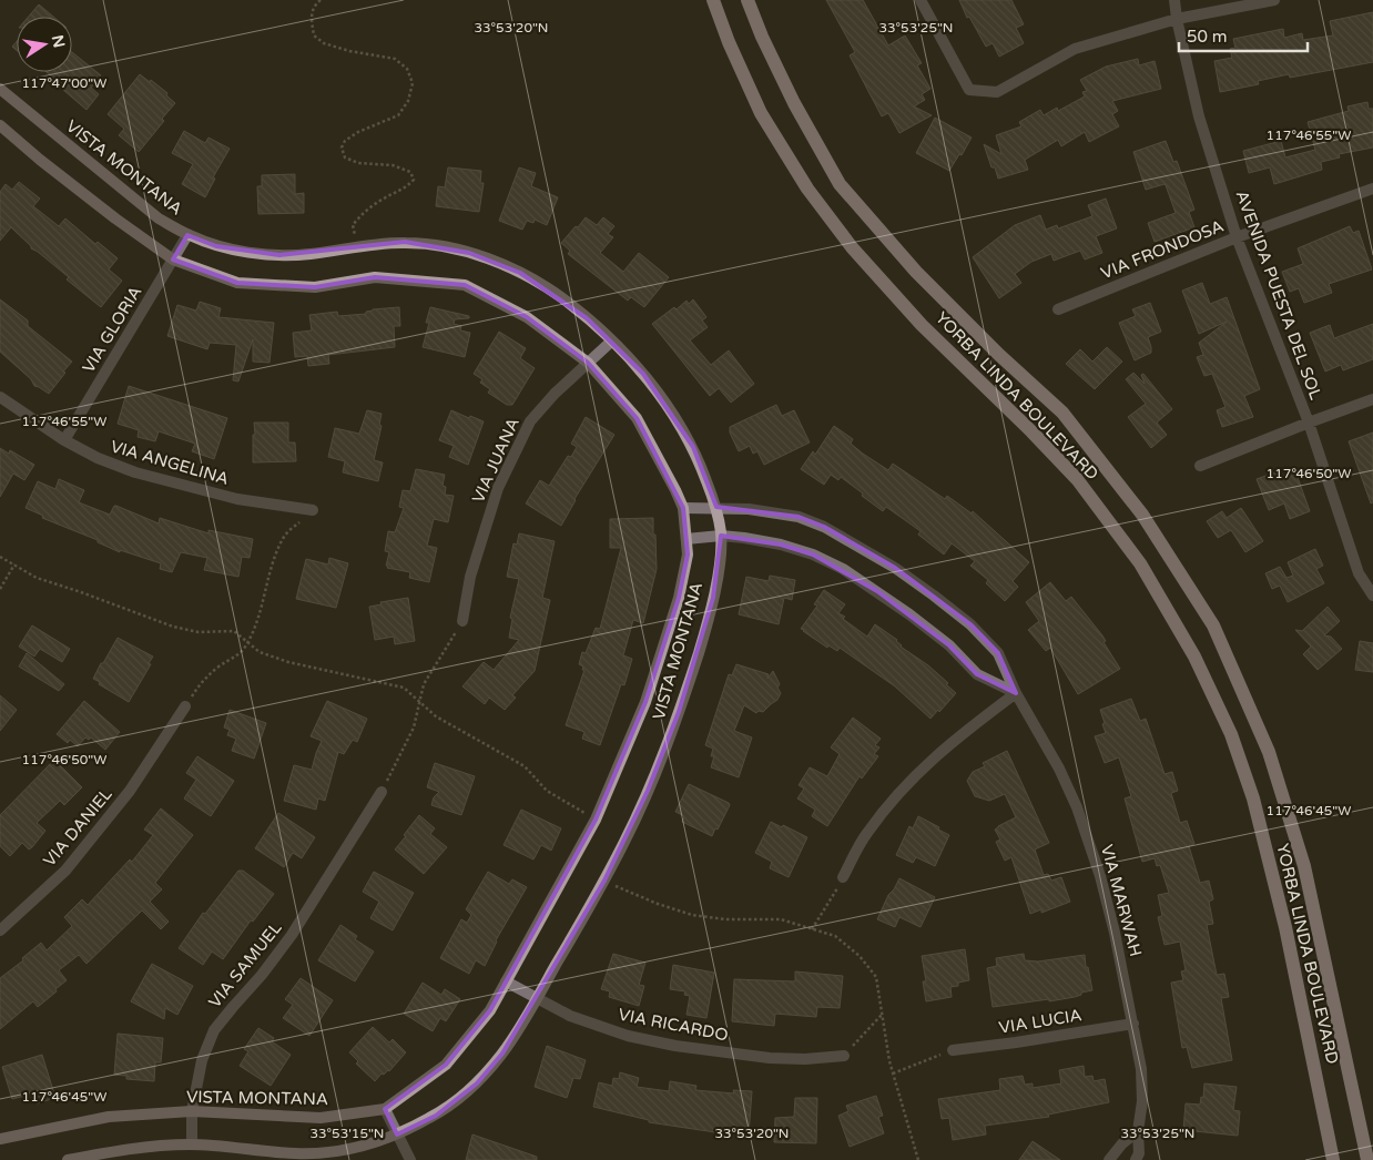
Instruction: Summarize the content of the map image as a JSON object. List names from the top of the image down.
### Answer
{
  "streets": {
    "main road": ["YORBA LINDA BOULEVARD"],
    "street": [
      "VISTA MONTANA",
      "VIA FRONDOSA",
      "AVENIDA PUESTA DEL SOL",
      "VIA GLORIA",
      "VIA JUANA",
      "VIA ANGELINA",
      "VIA DANIEL",
      "VIA MARWAH",
      "VIA SAMUEL",
      "VIA LUCIA",
      "VIA RICARDO"
    ]
  },
  "crossings": [
    ["VISTA MONTANA", "VIA GLORIA"],
    ["VISTA MONTANA", "VIA JUANA"],
    ["VISTA MONTANA", "VIA MARWAH"],
    ["VISTA MONTANA", "VIA SAMUEL"],
    ["VISTA MONTANA", "VIA RICARDO"],
    ["VIA FRONDOSA", "AVENIDA PUESTA DEL SOL"],
    ["VIA GLORIA", "VIA ANGELINA"],
    ["VIA MARWAH", "VIA LUCIA"]
  ],
  "scale_bar": "50 m",
  "north": "right",
  "coordinates": [
    "33°53'20\"N",
    "33°53'25\"N",
    "117°47'00\"W",
    "117°46'55\"W",
    "117°46'50\"W",
    "117°46'45\"W",
    "33°53'15\"N"
  ]
}
